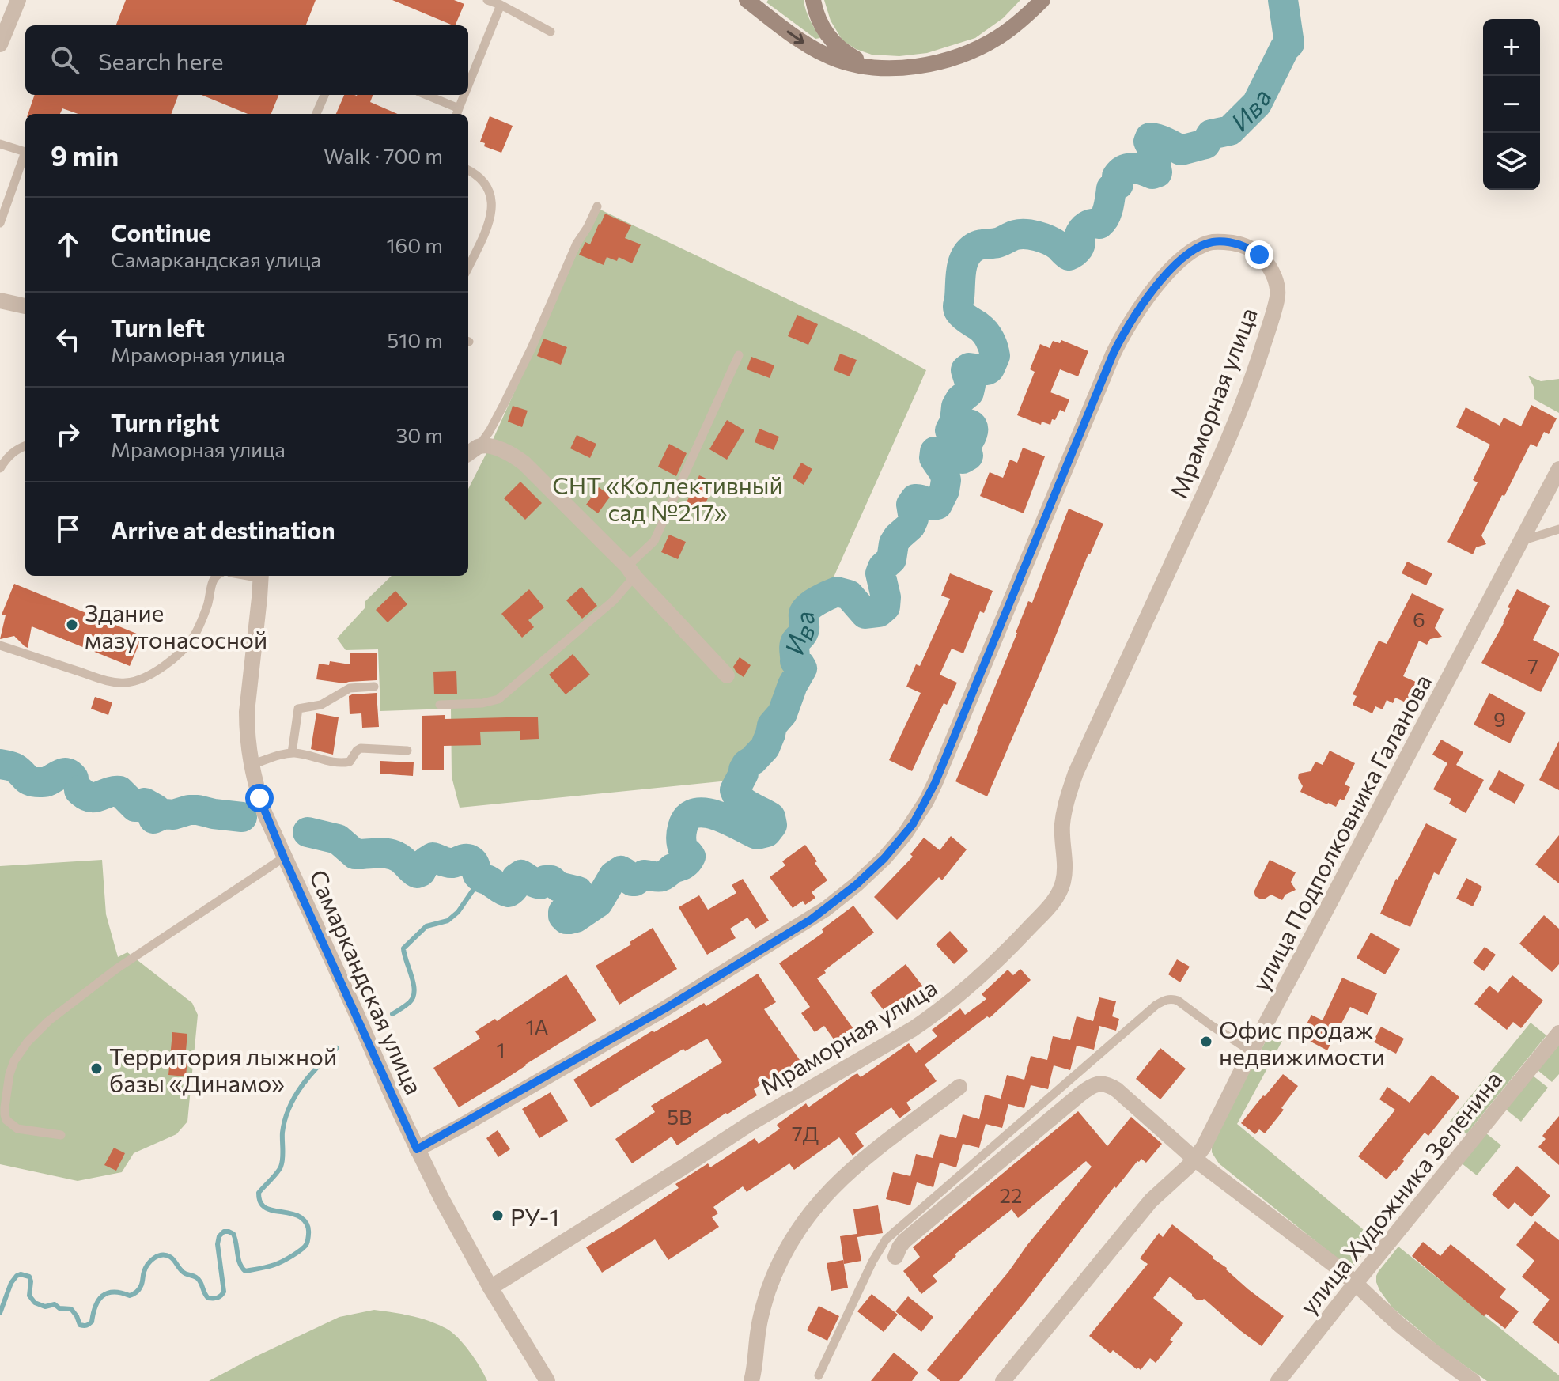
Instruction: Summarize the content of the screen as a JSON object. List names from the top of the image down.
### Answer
{
  "streets": {
    "street": [
      "Мраморная улица",
      "улица Подполковника Галанова",
      "Самаркандская улица",
      "улица Художника Зеленина"
    ]
  },
  "crossings": [
    ["Мраморная улица", "Самаркандская улица"]
  ],
  "water": ["Ива"],
  "parks": ["СНТ «Коллективный сад №217»"],
  "places": [
    "Здание мазутонасосной",
    "Офис продаж недвижимости",
    "Территория лыжной базы «Динамо»",
    "РУ-1"
  ],
  "house_numbers": [
    "6",
    "7",
    "9",
    "1А",
    "1",
    "5В",
    "7Д",
    "22"
  ],
  "page": {
    "map_buttons": ["+", "−"],
    "search": "Search here",
    "heading": ["9 min", "Walk · 700 m"],
    "list": [
      ["Continue", "Самаркандская улица", "160 m"],
      ["Turn left", "Мраморная улица", "510 m"],
      ["Turn right", "Мраморная улица", "30 m"],
      "Arrive at destination"
    ]
  }
}
